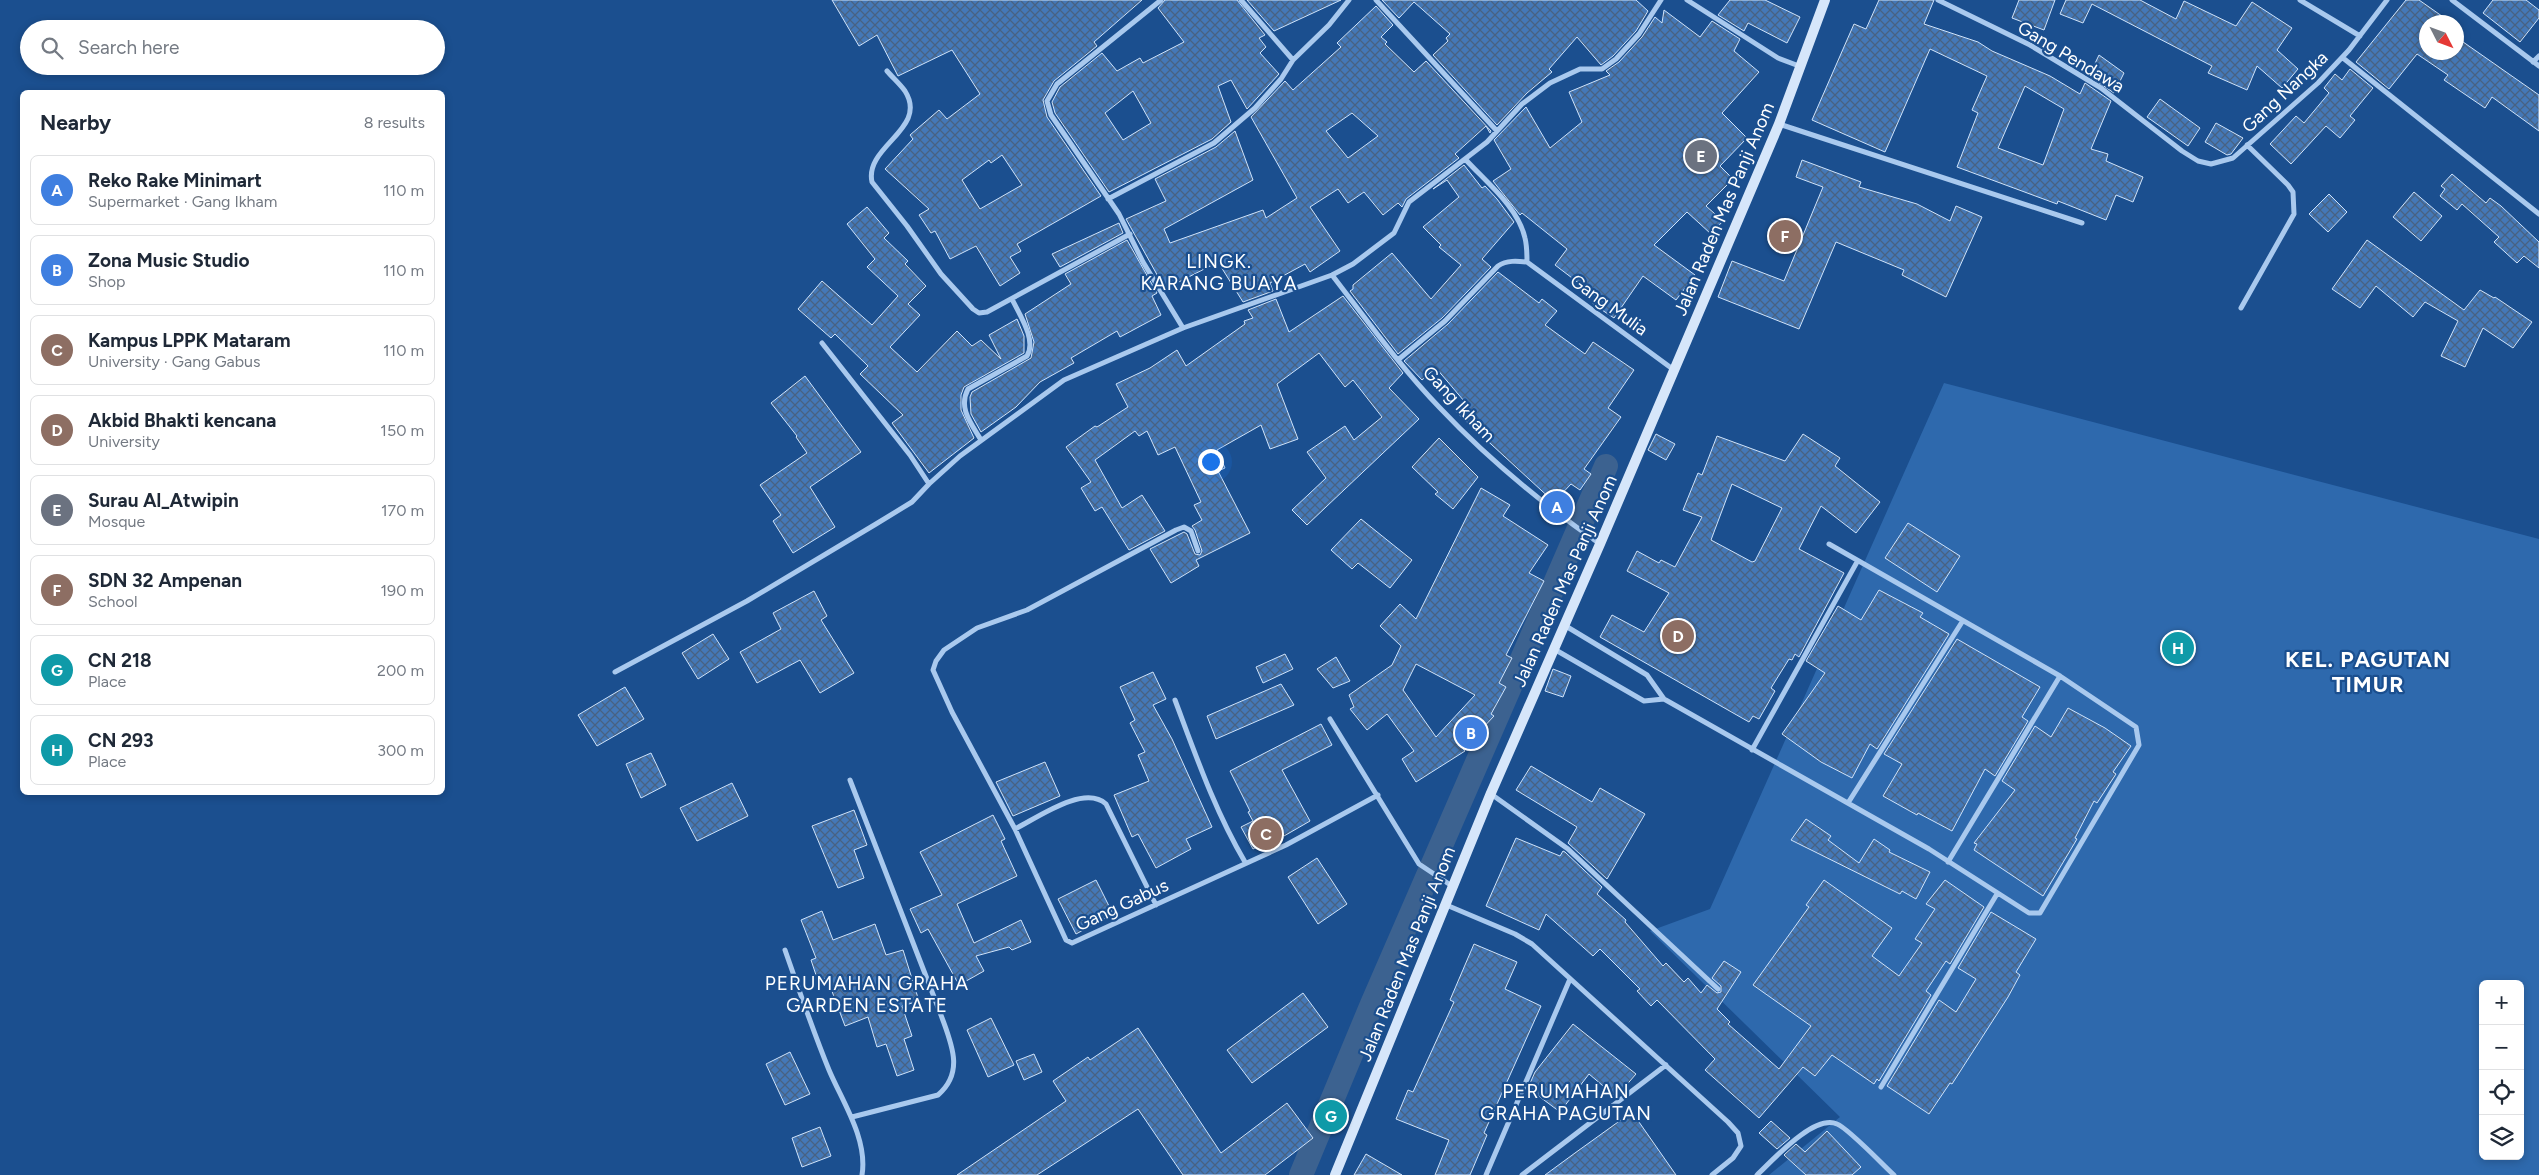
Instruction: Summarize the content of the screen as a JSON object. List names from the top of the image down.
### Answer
{
  "streets": {
    "street": [
      "Gang Pendawa",
      "Gang Nangka",
      "Jalan Raden Mas Panji Anom",
      "Gang Mulia",
      "Gang Ikham",
      "Gang Gabus"
    ]
  },
  "crossings": [
    ["Gang Pendawa", "Gang Nangka"],
    ["Jalan Raden Mas Panji Anom", "Gang Mulia"],
    ["Jalan Raden Mas Panji Anom", "Gang Ikham"]
  ],
  "districts": [
    "LINGK. KARANG BUAYA",
    "KEL. PAGUTAN TIMUR",
    "PERUMAHAN GRAHA GARDEN ESTATE",
    "PERUMAHAN GRAHA PAGUTAN"
  ],
  "north": "bottom right",
  "page": {
    "search": "Search here",
    "heading": ["Nearby", "8 results"],
    "pins": [
      "E",
      "F",
      "A",
      "D",
      "H",
      "B",
      "C",
      "G"
    ],
    "list": [
      {
        "mark": "A",
        "name": "Reko Rake Minimart",
        "note": "Supermarket · Gang Ikham",
        "value": "110 m"
      },
      {
        "mark": "B",
        "name": "Zona Music Studio",
        "note": "Shop",
        "value": "110 m"
      },
      {
        "mark": "C",
        "name": "Kampus LPPK Mataram",
        "note": "University · Gang Gabus",
        "value": "110 m"
      },
      {
        "mark": "D",
        "name": "Akbid Bhakti kencana",
        "note": "University",
        "value": "150 m"
      },
      {
        "mark": "E",
        "name": "Surau Al_Atwipin",
        "note": "Mosque",
        "value": "170 m"
      },
      {
        "mark": "F",
        "name": "SDN 32 Ampenan",
        "note": "School",
        "value": "190 m"
      },
      {
        "mark": "G",
        "name": "CN 218",
        "note": "Place",
        "value": "200 m"
      },
      {
        "mark": "H",
        "name": "CN 293",
        "note": "Place",
        "value": "300 m"
      }
    ],
    "map_buttons": ["+", "−"]
  }
}
